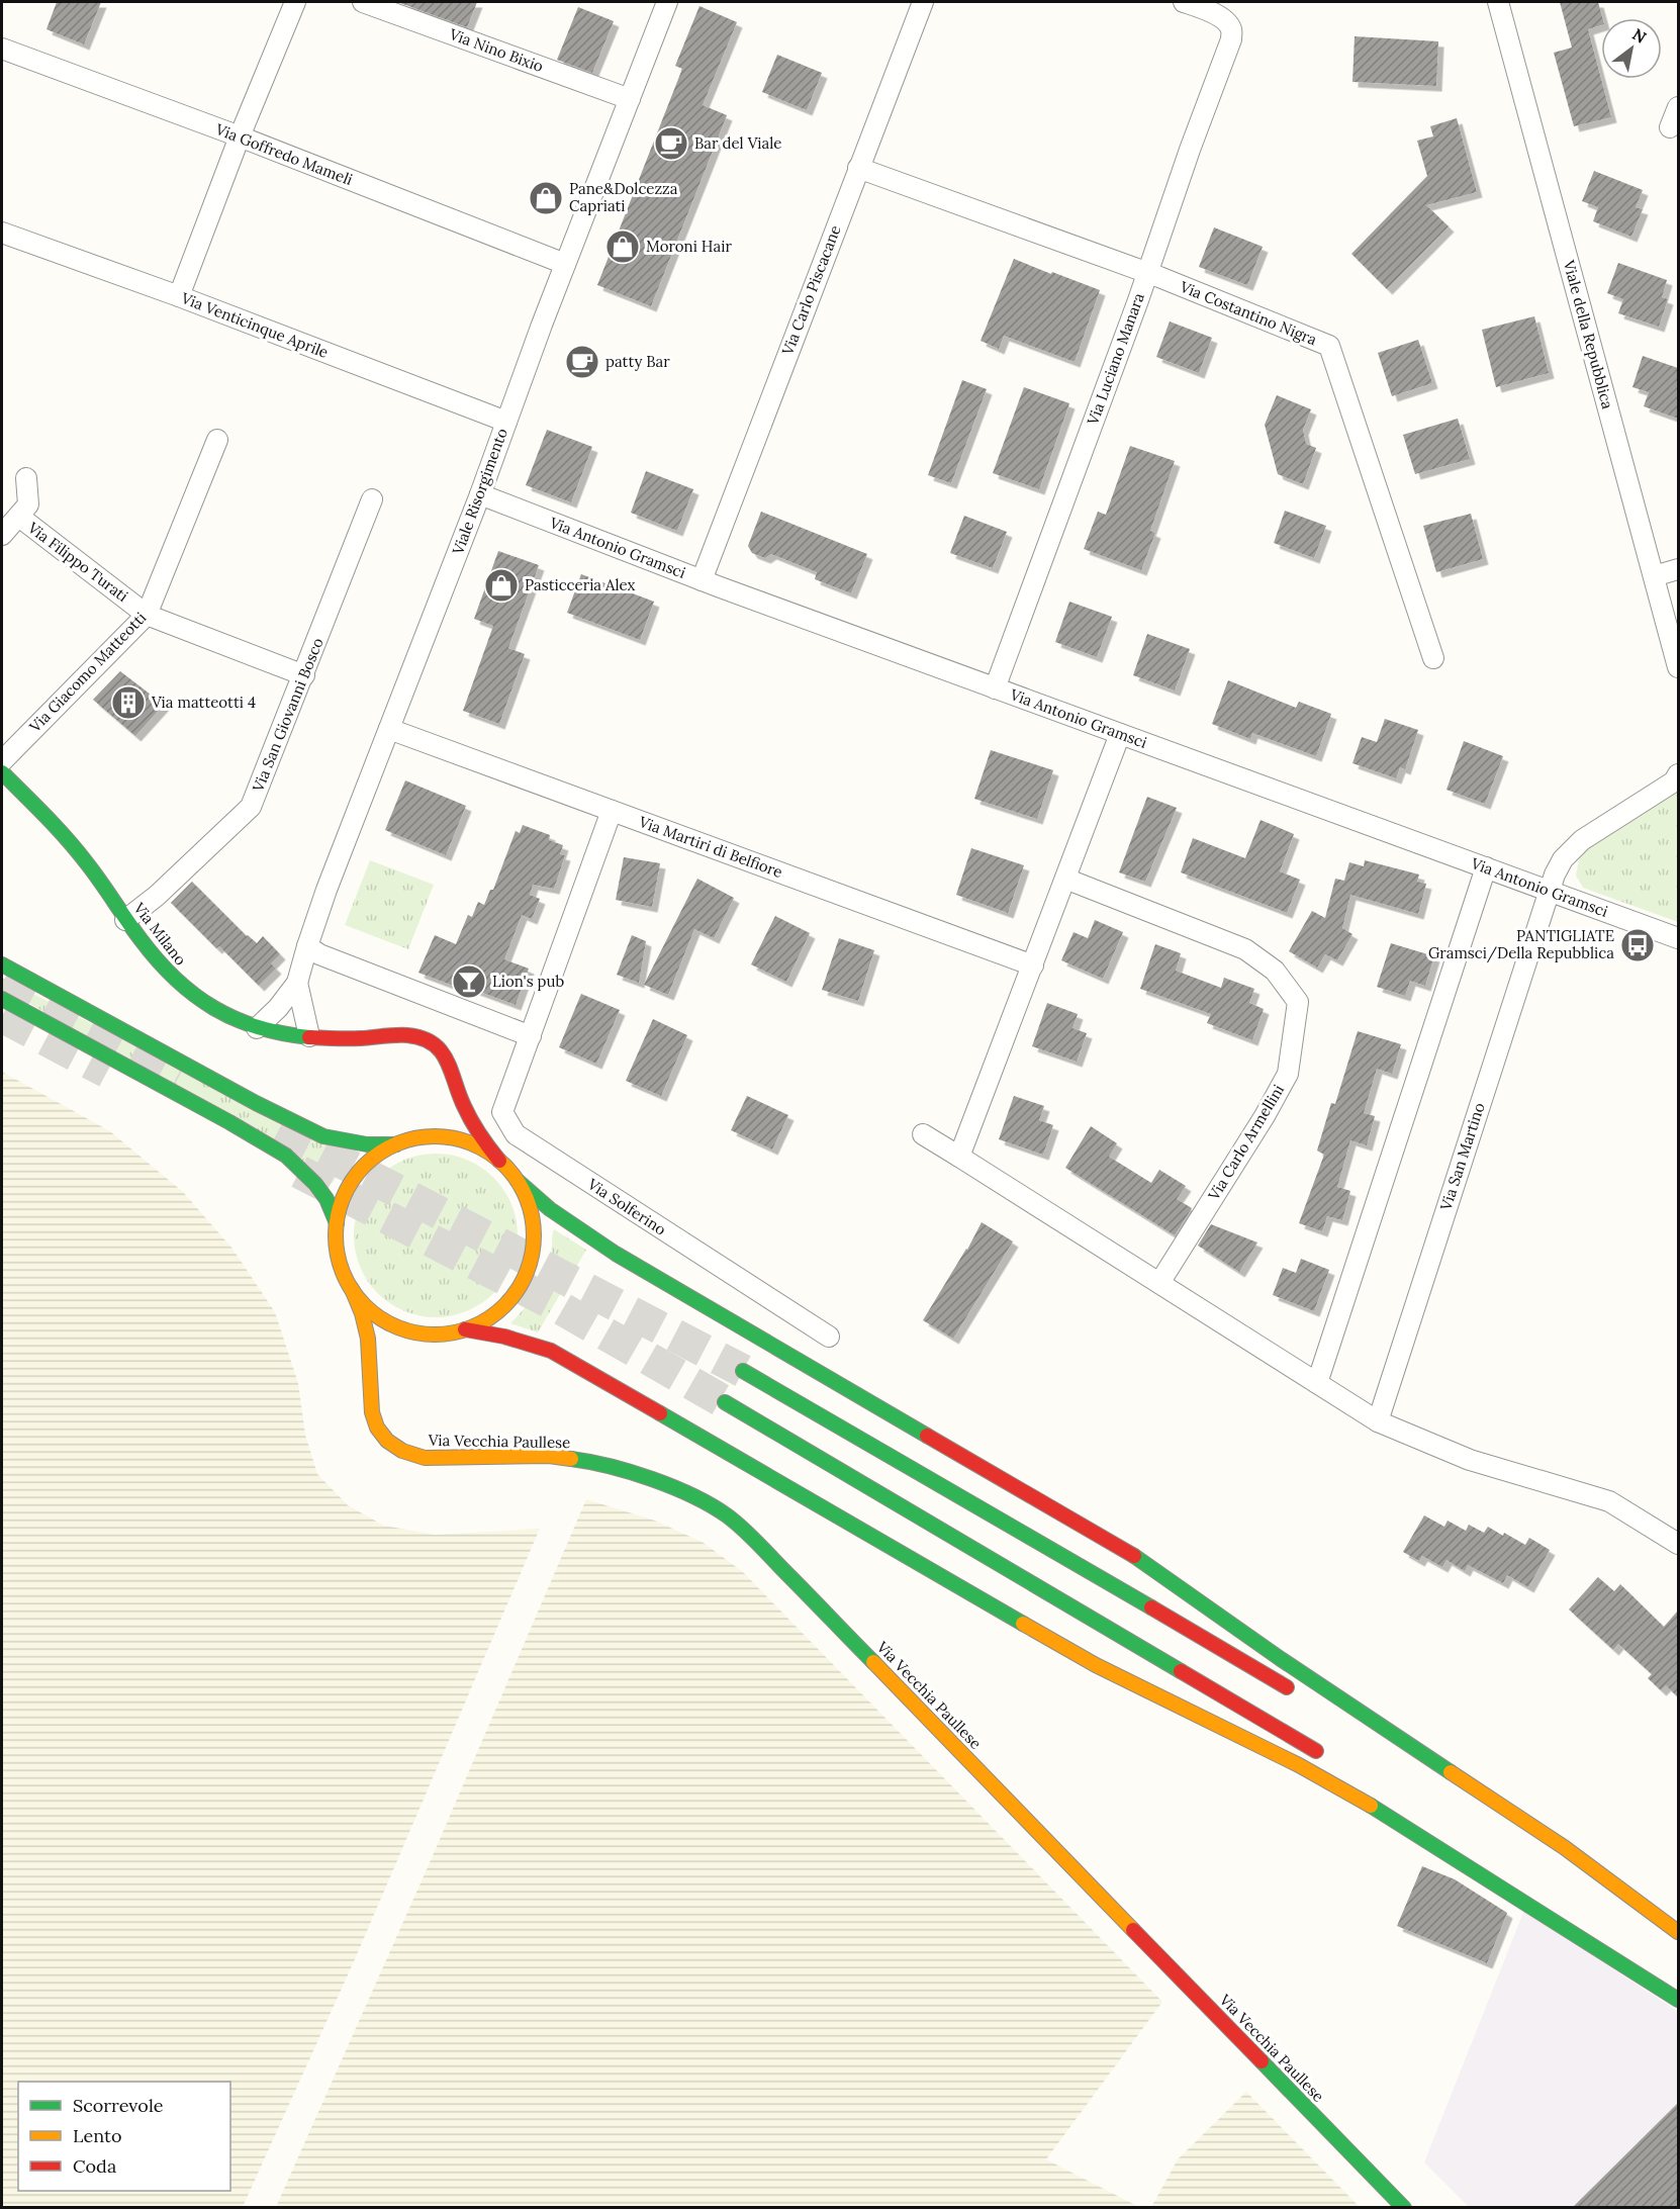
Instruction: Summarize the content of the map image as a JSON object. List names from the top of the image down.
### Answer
{
  "streets": {
    "main road": ["Via Milano", "Via Vecchia Paullese"],
    "street": [
      "Via Nino Bixio",
      "Via Goffredo Mameli",
      "Via Carlo Piscacane",
      "Via Costantino Nigra",
      "Via Venticinque Aprile",
      "Viale della Repubblica",
      "Via Luciano Manara",
      "Viale Risorgimento",
      "Via Antonio Gramsci",
      "Via Filippo Turati",
      "Via Giacomo Matteotti",
      "Via San Giovanni Bosco",
      "Via Martiri di Belfiore",
      "Via Carlo Armellini",
      "Via San Martino",
      "Via Solferino"
    ]
  },
  "crossings": [
    ["Via Nino Bixio", "Viale Risorgimento"],
    ["Via Goffredo Mameli", "Viale Risorgimento"],
    ["Via Carlo Piscacane", "Via Costantino Nigra"],
    ["Via Carlo Piscacane", "Via Antonio Gramsci"],
    ["Via Costantino Nigra", "Via Luciano Manara"],
    ["Via Venticinque Aprile", "Viale Risorgimento"],
    ["Via Luciano Manara", "Via Antonio Gramsci"],
    ["Viale Risorgimento", "Via Antonio Gramsci"],
    ["Viale Risorgimento", "Via Martiri di Belfiore"],
    ["Viale Risorgimento", "Via Milano"],
    ["Via Antonio Gramsci", "Via San Martino"],
    ["Via Filippo Turati", "Via Giacomo Matteotti"],
    ["Via Filippo Turati", "Via San Giovanni Bosco"],
    ["Via San Giovanni Bosco", "Via Milano"],
    ["Via Martiri di Belfiore", "Via Solferino"],
    ["Via Milano", "Via Vecchia Paullese"]
  ],
  "places": {
    "cafe": ["Bar del Viale", "patty Bar"],
    "shop": ["Pane&Dolcezza Capriati", "Moroni Hair", "Pasticceria Alex"],
    "building": ["Via matteotti 4"],
    "bus stop": ["PANTIGLIATE Gramsci/Della Repubblica"],
    "bar": ["Lion's pub"]
  },
  "legend": ["Scorrevole", "Lento", "Coda"],
  "north": "top right"
}
